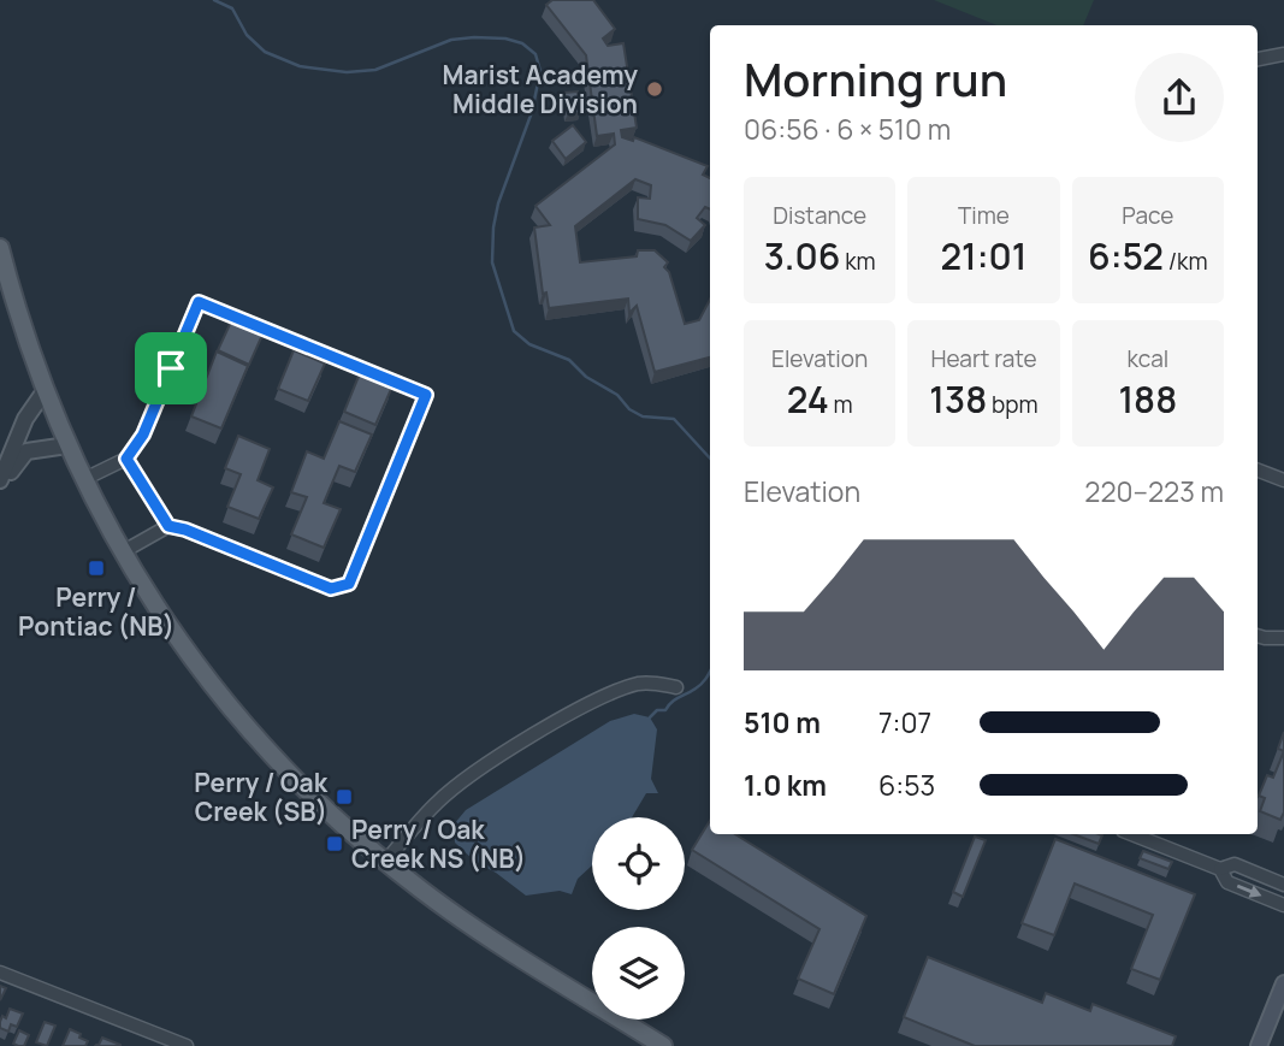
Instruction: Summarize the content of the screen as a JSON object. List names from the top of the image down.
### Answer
{
  "places": {
    "other": ["Marist Academy Middle Division"],
    "transit": ["Perry / Pontiac (NB)", "Perry / Oak Creek (SB)", "Perry / Oak Creek NS (NB)"]
  },
  "page": {
    "heading": ["Morning run", "06:56 · 6 × 510 m"],
    "stats": [
      ["Distance", "3.06 km"],
      ["Time", "21:01"],
      ["Pace", "6:52 /km"],
      ["Elevation", "24 m"],
      ["Heart rate", "138 bpm"],
      ["kcal", "188"]
    ],
    "chart": ["Elevation", "220–223 m"],
    "list": [
      {
        "name": "510 m",
        "note": "7:07"
      },
      {
        "name": "1.0 km",
        "note": "6:53"
      }
    ]
  }
}
